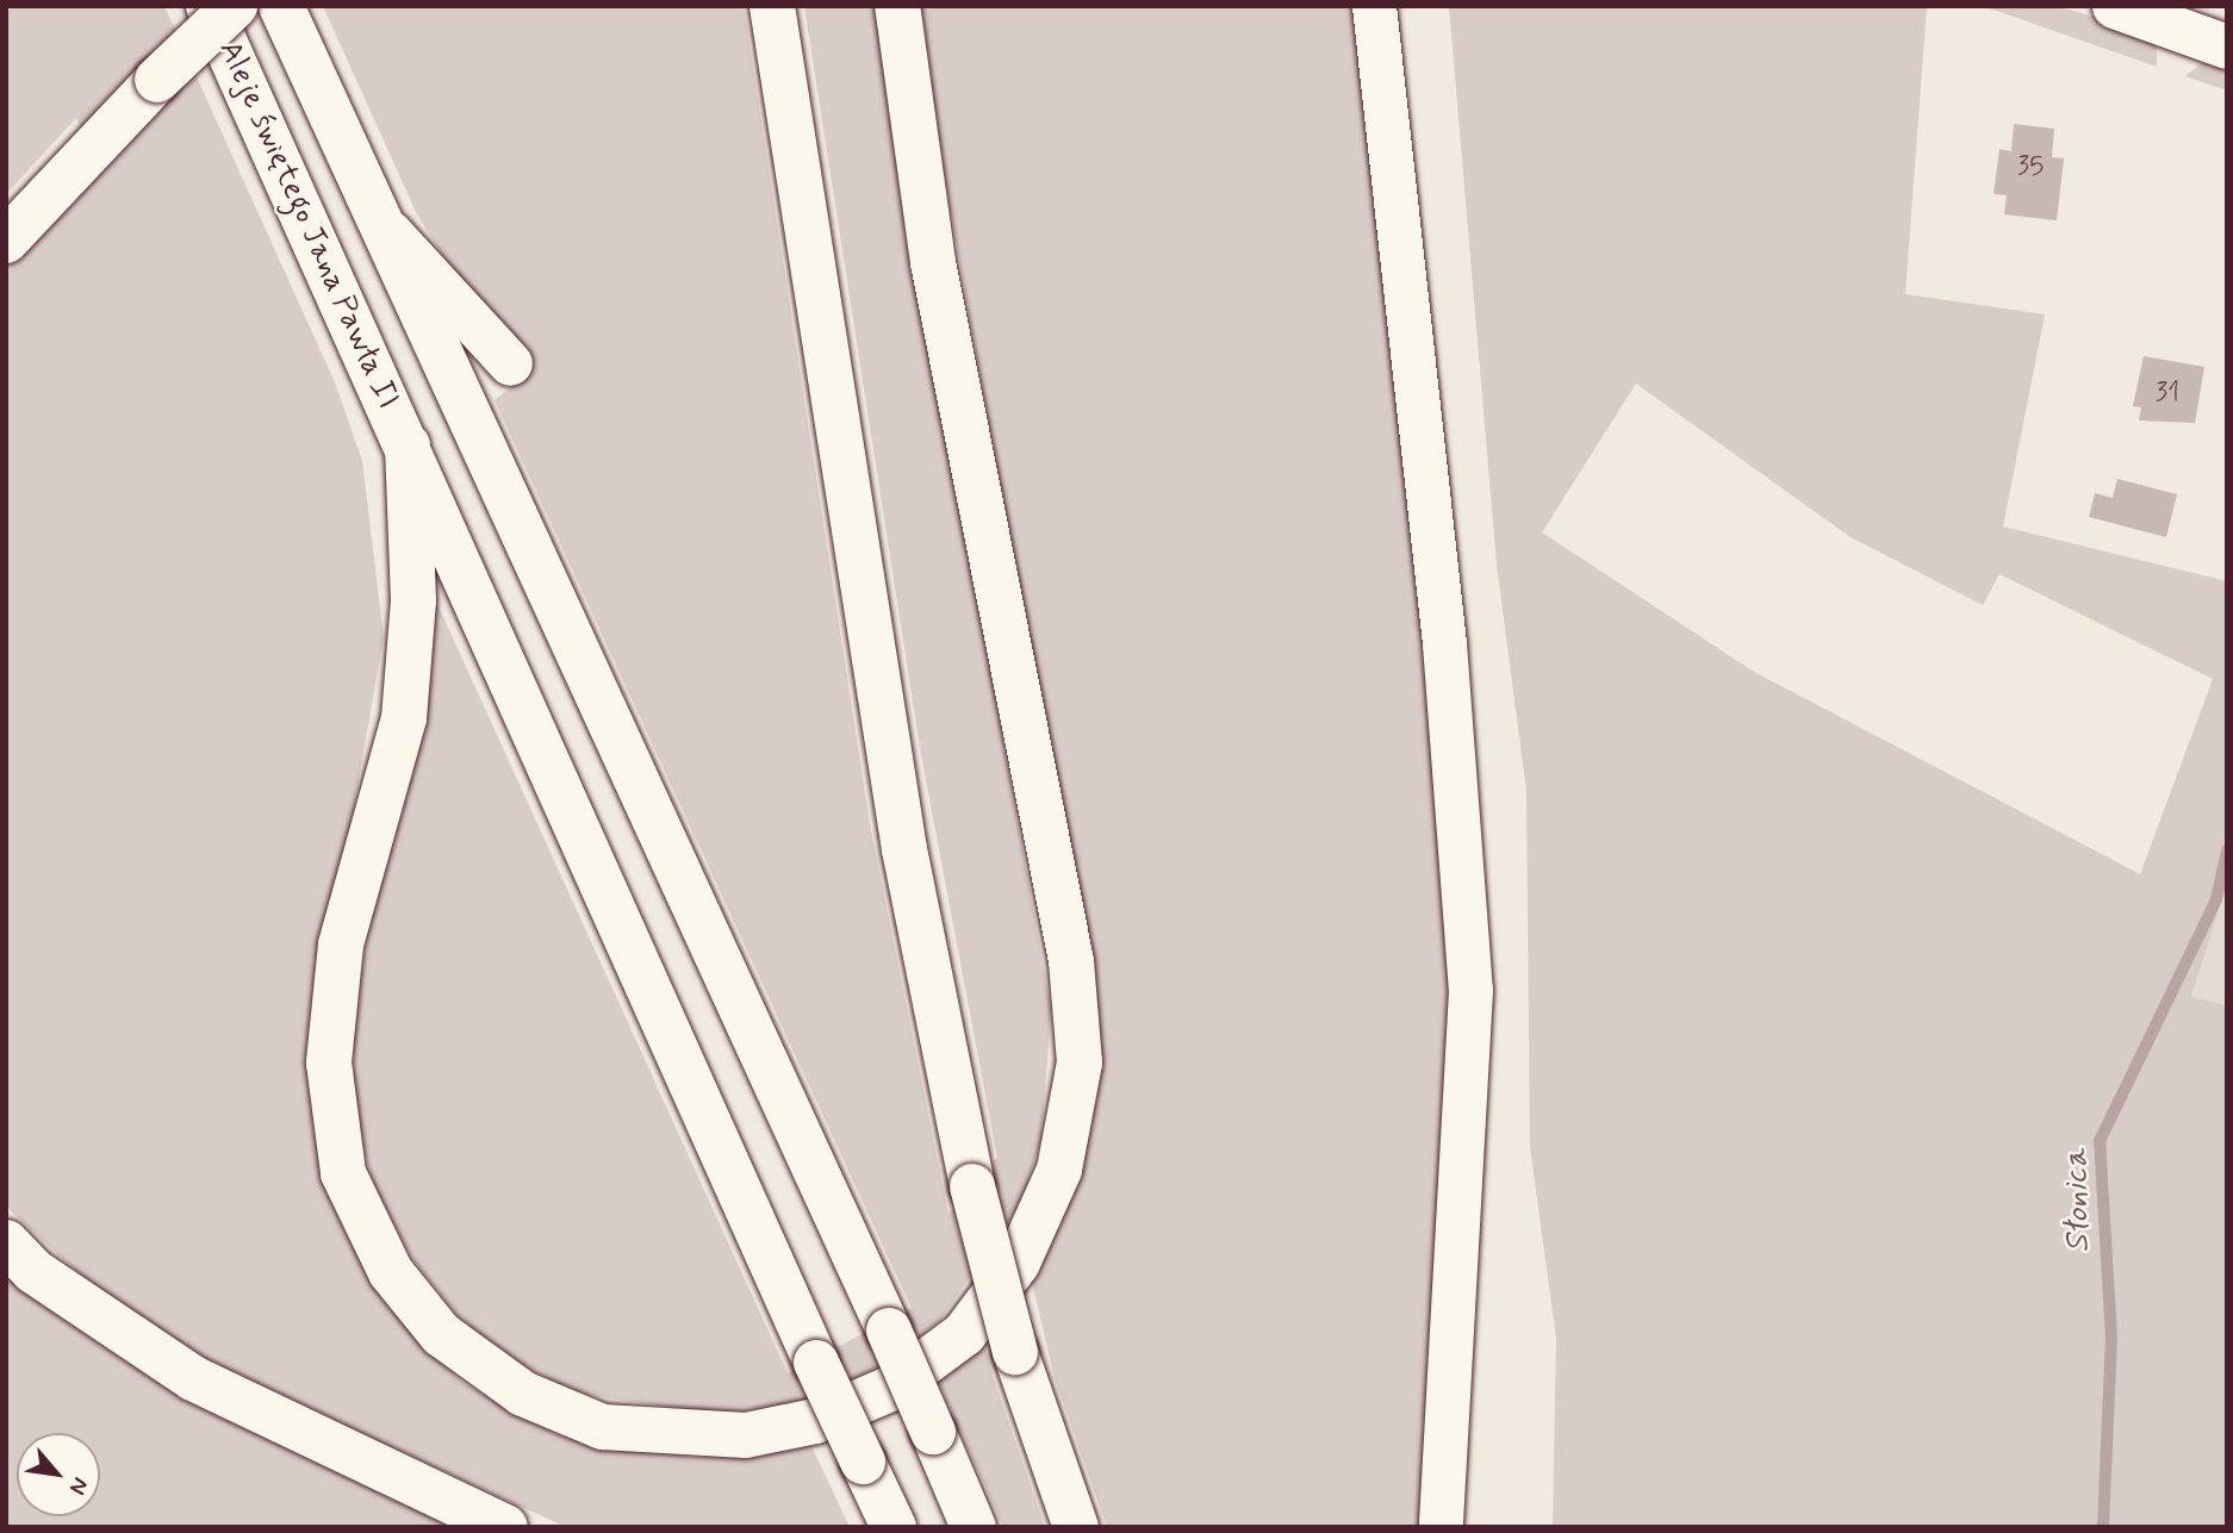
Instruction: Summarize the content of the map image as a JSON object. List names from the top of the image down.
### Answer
{
  "streets": {
    "highway": ["Aleje świętego Jana Pawła II"]
  },
  "water": ["Słonica"],
  "house_numbers": ["35", "31"],
  "north": "bottom right"
}
